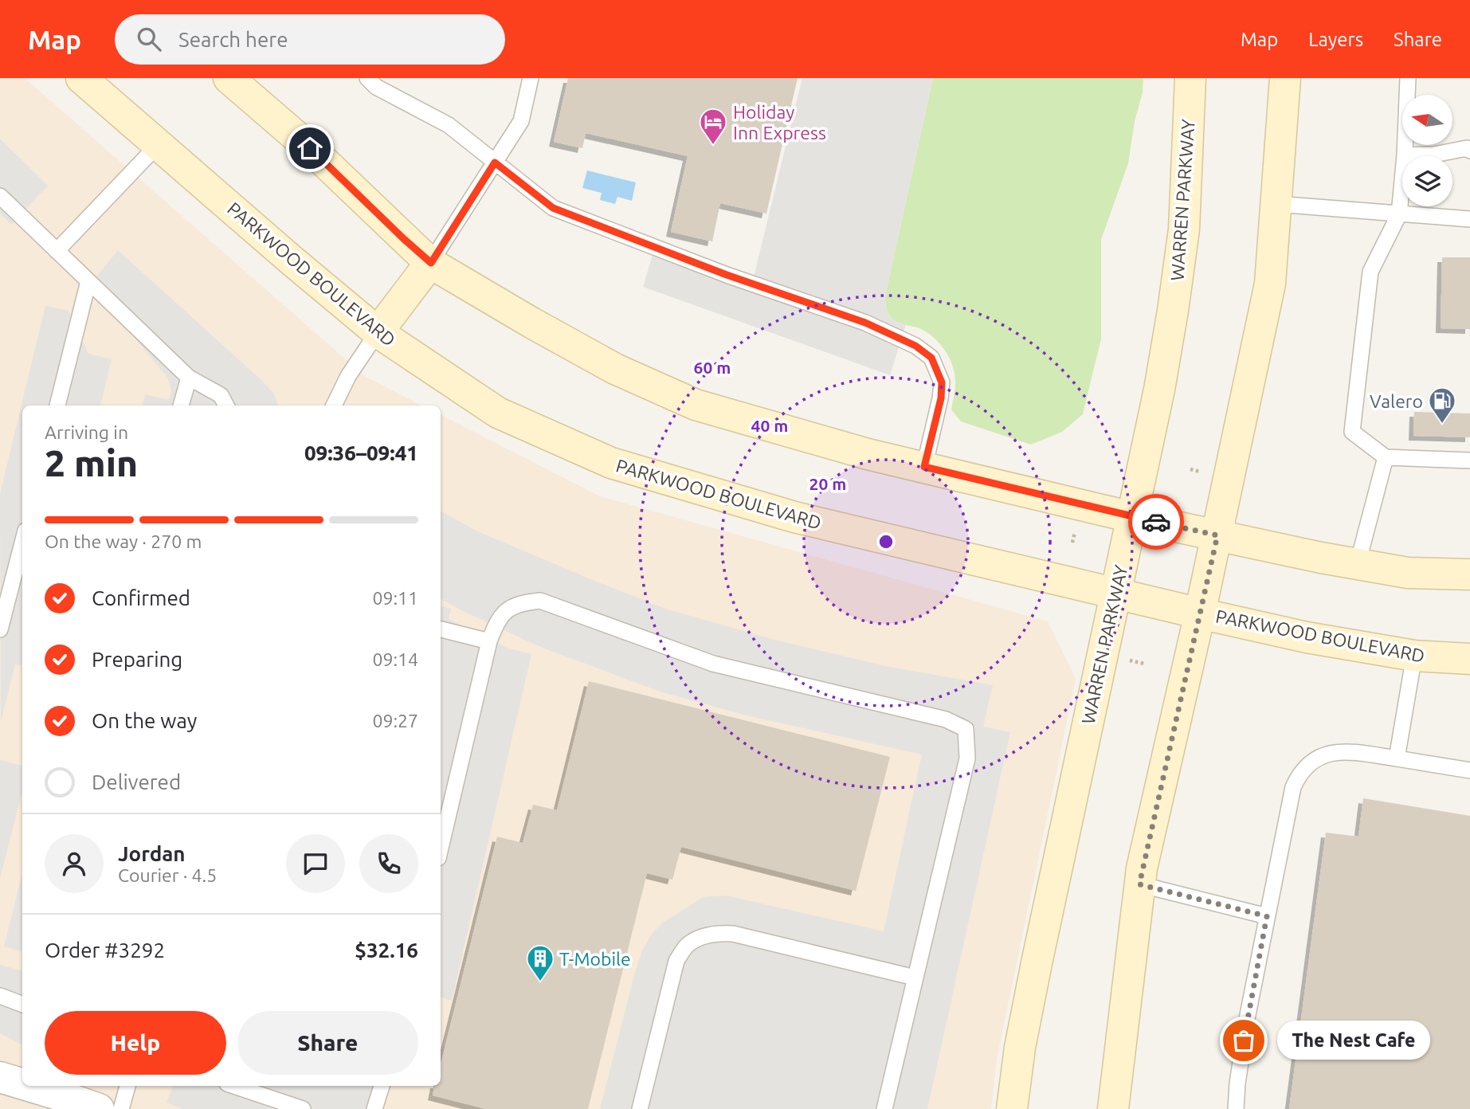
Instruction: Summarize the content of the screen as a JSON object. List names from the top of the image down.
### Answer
{
  "streets": {
    "main road": ["WARREN PARKWAY", "PARKWOOD BOULEVARD"]
  },
  "crossings": [
    ["WARREN PARKWAY", "PARKWOOD BOULEVARD"]
  ],
  "places": {
    "hotel": ["Holiday Inn Express"],
    "fuel station": ["Valero"],
    "building": ["T-Mobile"],
    "other": ["The Nest Cafe"]
  },
  "north": "left",
  "page": {
    "header": "Map",
    "search": "Search here",
    "nav": ["Map", "Layers", "Share"],
    "heading": ["2 min", "Arriving in", "09:36–09:41"],
    "panel": [
      "Jordan",
      "Courier · 4.5",
      "Order #3292",
      "$32.16"
    ],
    "bar": "On the way · 270 m",
    "list": [
      ["Confirmed", "09:11"],
      ["Preparing", "09:14"],
      ["On the way", "09:27"],
      "Delivered"
    ],
    "buttons": ["Help", "Share"],
    "bubble": "The Nest Cafe"
  },
  "rings": ["60 m", "40 m", "20 m"]
}
